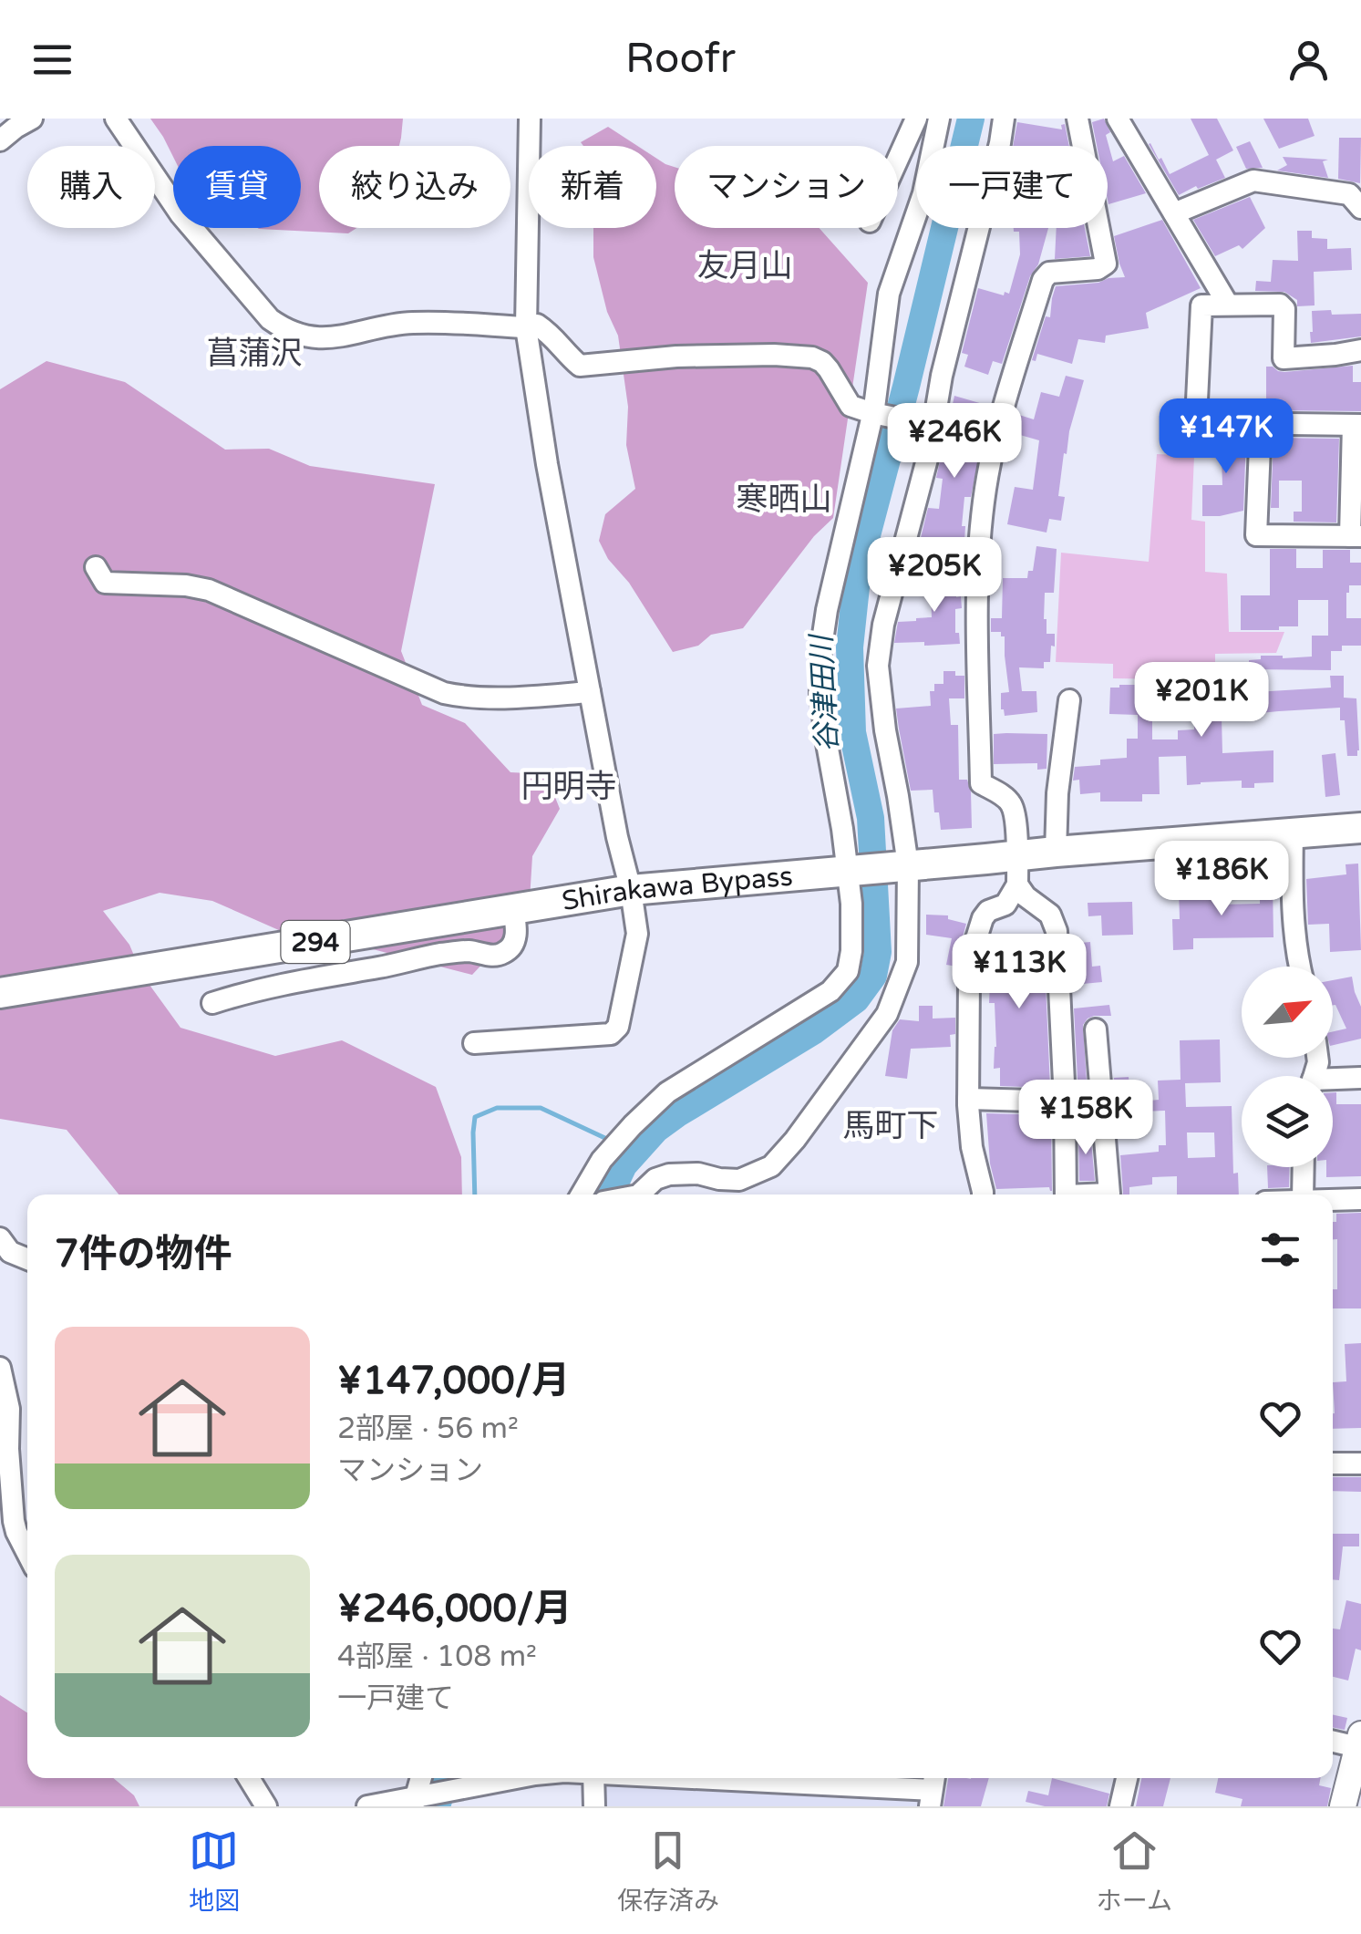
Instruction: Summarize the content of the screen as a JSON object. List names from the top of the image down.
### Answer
{
  "streets": {
    "highway": ["Shirakawa Bypass", "294"]
  },
  "districts": [
    "友月山",
    "菖蒲沢",
    "寒晒山",
    "円明寺",
    "馬町下"
  ],
  "water": ["谷津田川"],
  "north": "top right",
  "page": {
    "header": "Roofr",
    "chip": [
      "購入",
      "賃貸",
      "絞り込み",
      "新着",
      "マンション",
      "一戸建て"
    ],
    "price": [
      "¥147K",
      "¥246K",
      "¥205K",
      "¥201K",
      "¥186K",
      "¥113K",
      "¥158K"
    ],
    "heading": "7件の物件",
    "list": [
      {
        "name": "¥147,000/月",
        "note": "2部屋 · 56 m² · マンション"
      },
      {
        "name": "¥246,000/月",
        "note": "4部屋 · 108 m² · 一戸建て"
      }
    ],
    "tabs": ["地図", "保存済み", "ホーム"]
  }
}
